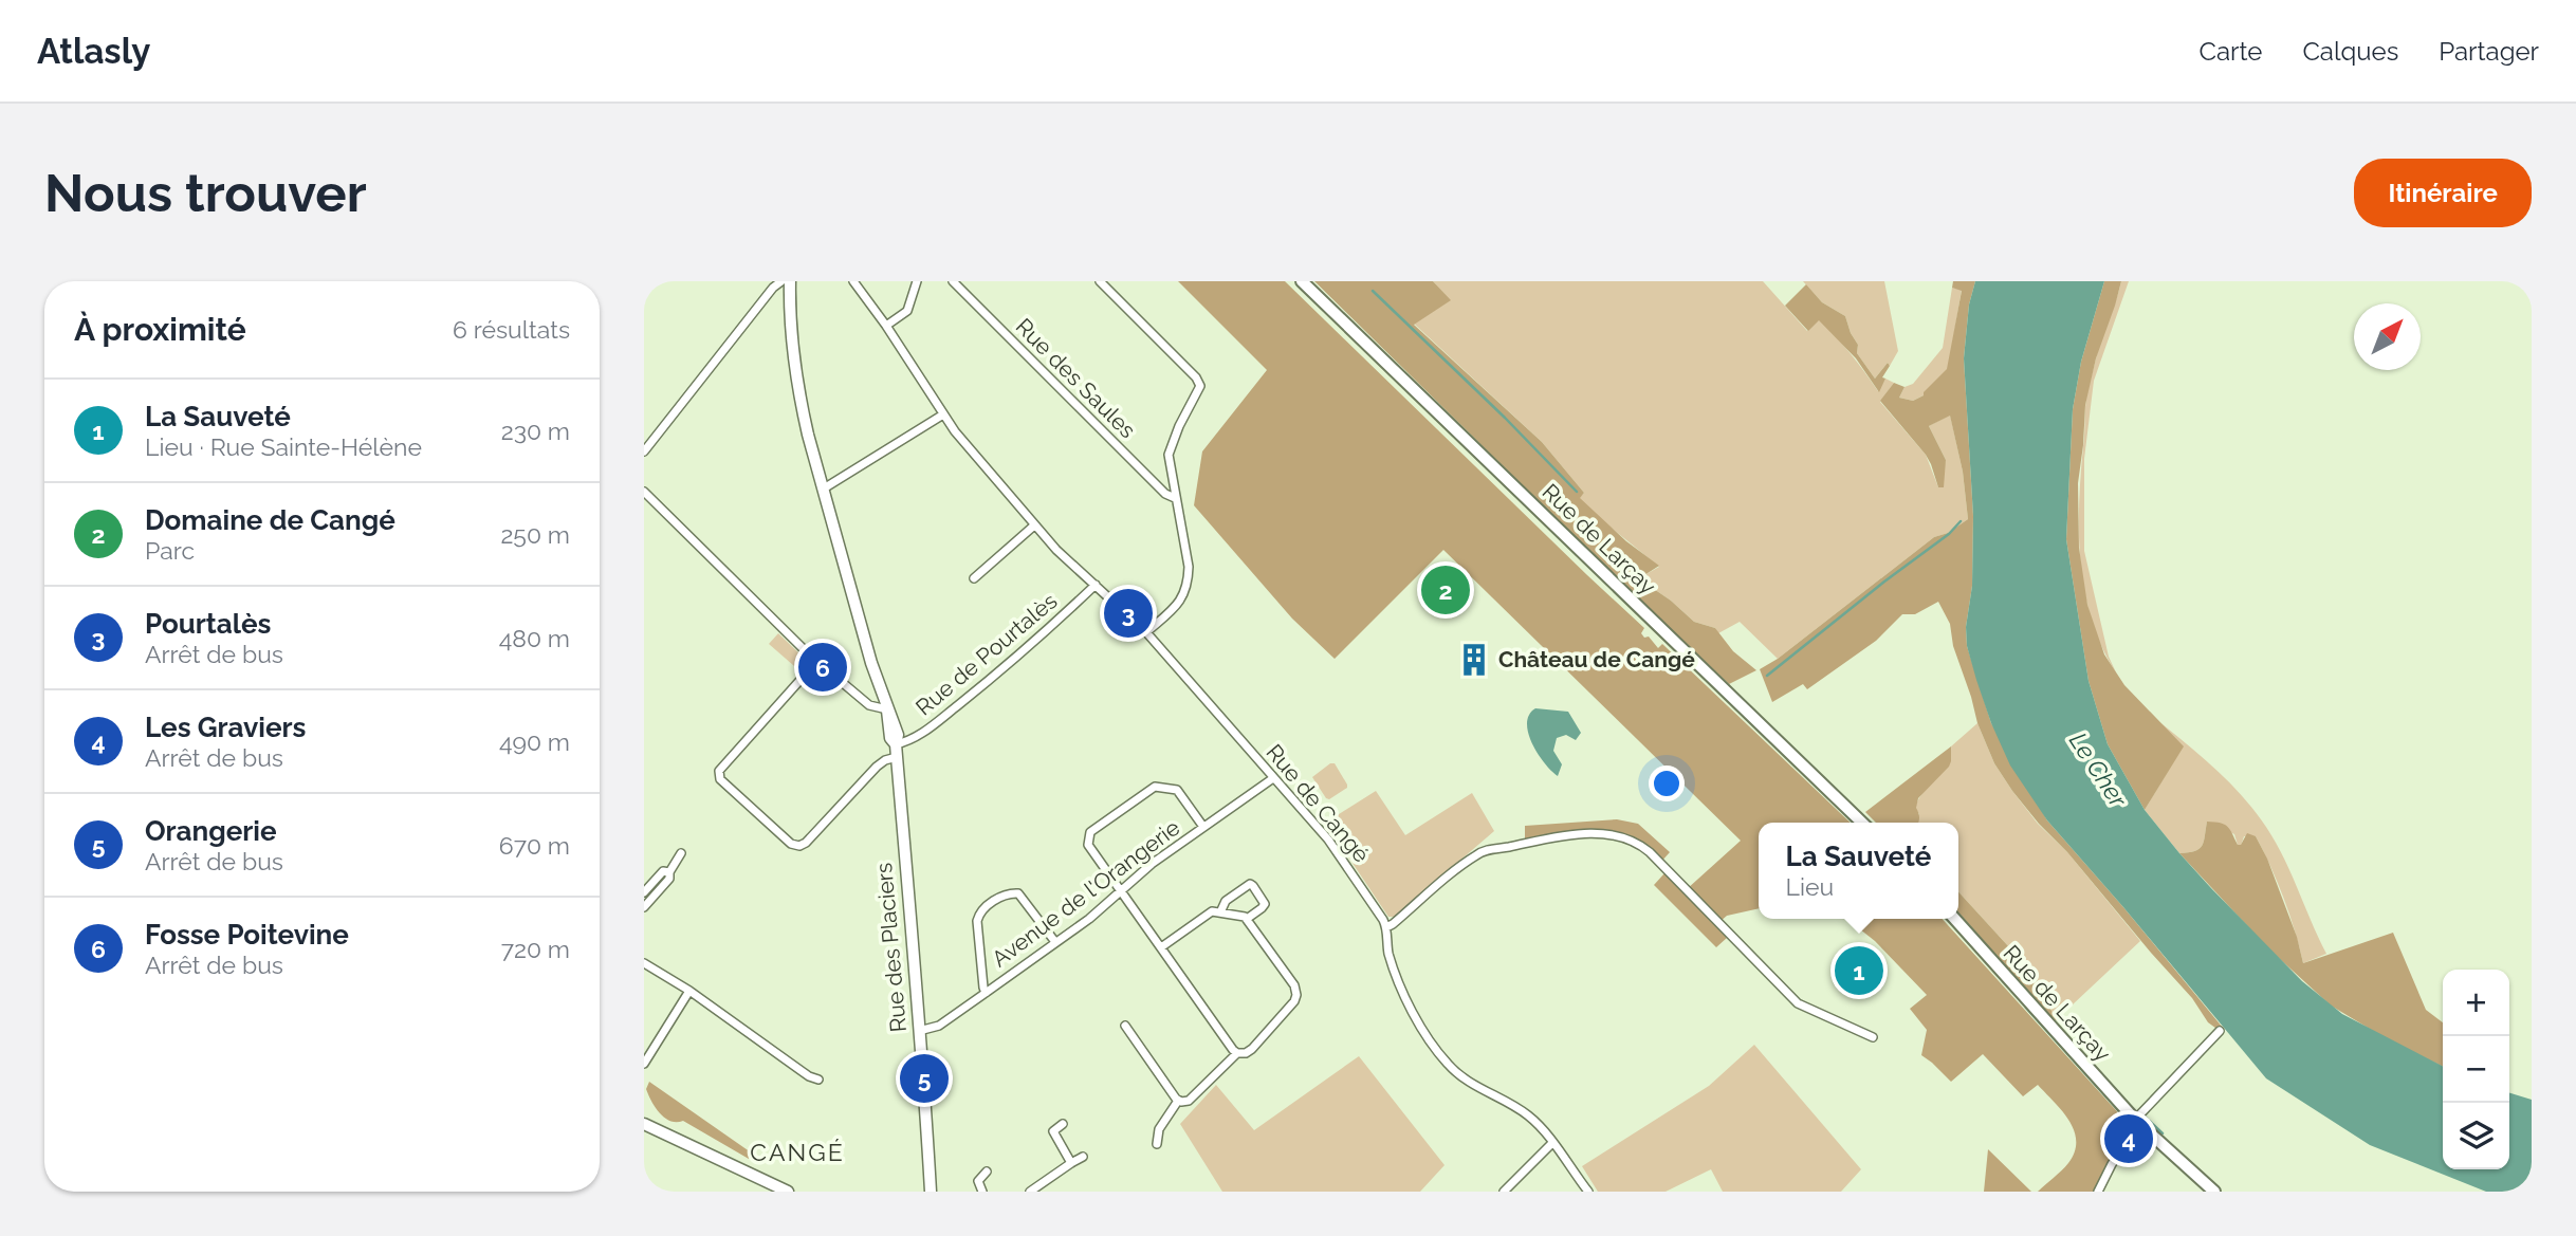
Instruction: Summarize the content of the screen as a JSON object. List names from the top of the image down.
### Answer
{
  "streets": {
    "main road": ["Rue de Larçay"],
    "street": [
      "Rue des Saules",
      "Rue de Pourtalès",
      "Rue de Cangé",
      "Avenue de l'Orangerie",
      "Rue des Placiers"
    ]
  },
  "crossings": [
    ["Rue de Pourtalès", "Rue de Cangé"],
    ["Rue de Pourtalès", "Rue des Placiers"],
    ["Rue de Cangé", "Avenue de l'Orangerie"],
    ["Avenue de l'Orangerie", "Rue des Placiers"]
  ],
  "districts": ["CANGÉ"],
  "water": ["Le Cher"],
  "places": {
    "building": ["Château de Cangé"]
  },
  "north": "top right",
  "page": {
    "header": "Atlasly",
    "nav": ["Carte", "Calques", "Partager"],
    "buttons": "Itinéraire",
    "title": "Nous trouver",
    "heading": ["À proximité", "6 résultats"],
    "list": [
      {
        "mark": "1",
        "name": "La Sauveté",
        "note": "Lieu · Rue Sainte-Hélène",
        "value": "230 m"
      },
      {
        "mark": "2",
        "name": "Domaine de Cangé",
        "note": "Parc",
        "value": "250 m"
      },
      {
        "mark": "3",
        "name": "Pourtalès",
        "note": "Arrêt de bus",
        "value": "480 m"
      },
      {
        "mark": "4",
        "name": "Les Graviers",
        "note": "Arrêt de bus",
        "value": "490 m"
      },
      {
        "mark": "5",
        "name": "Orangerie",
        "note": "Arrêt de bus",
        "value": "670 m"
      },
      {
        "mark": "6",
        "name": "Fosse Poitevine",
        "note": "Arrêt de bus",
        "value": "720 m"
      }
    ],
    "pins": [
      "2",
      "3",
      "6",
      "1",
      "5",
      "4"
    ],
    "popup": ["La Sauveté", "Lieu"],
    "map_buttons": ["+", "−"]
  }
}
